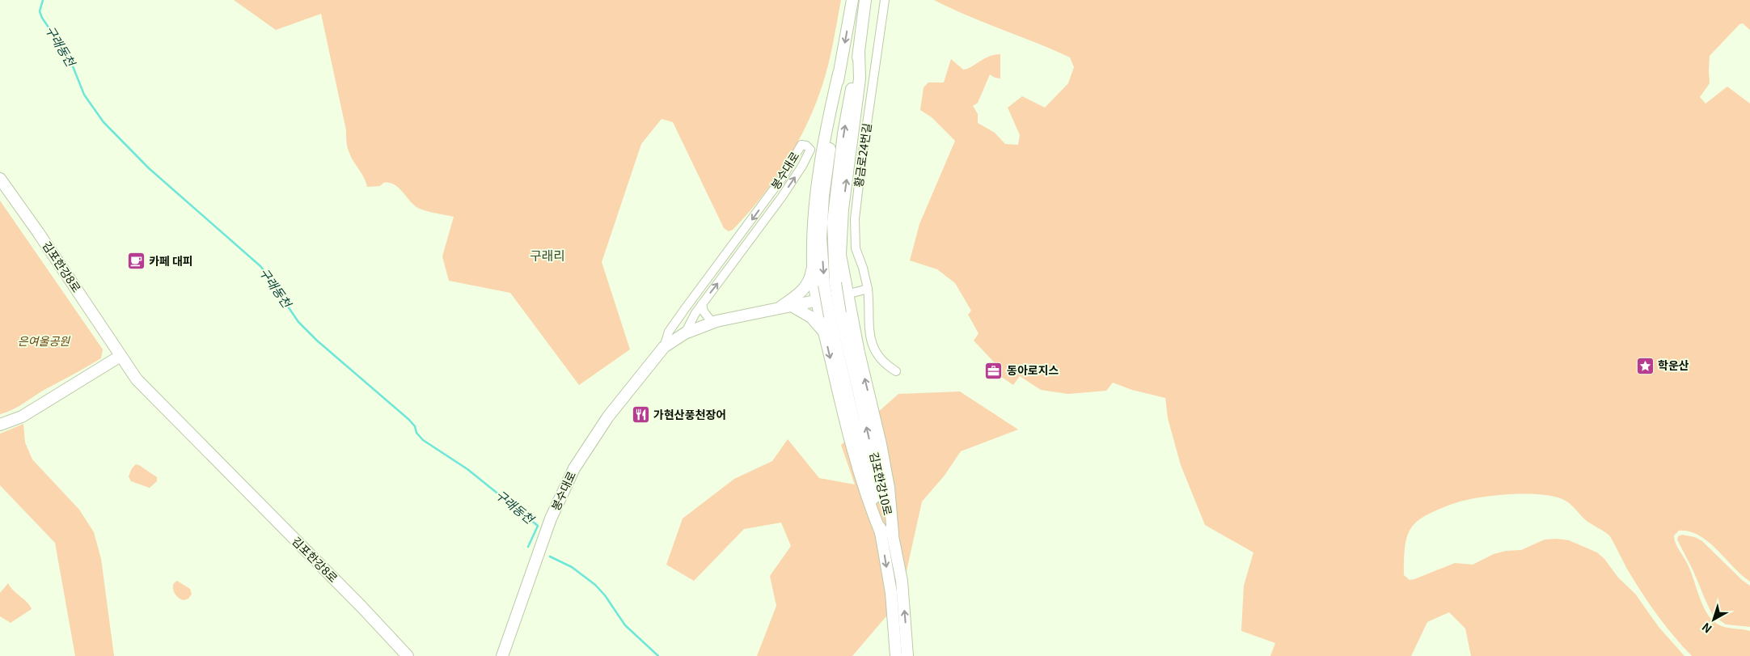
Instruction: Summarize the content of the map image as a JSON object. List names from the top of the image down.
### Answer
{
  "streets": {
    "street": [
      "황금로24번길",
      "봉수대로",
      "김포한강8로",
      "김포한강10로"
    ]
  },
  "districts": ["구래리"],
  "water": ["구래동천"],
  "parks": ["은여울공원"],
  "places": {
    "cafe": ["카페 대피"],
    "place": ["학운산"],
    "office": ["동아로지스"],
    "restaurant": ["가현산풍천장어"]
  },
  "north": "bottom left"
}
